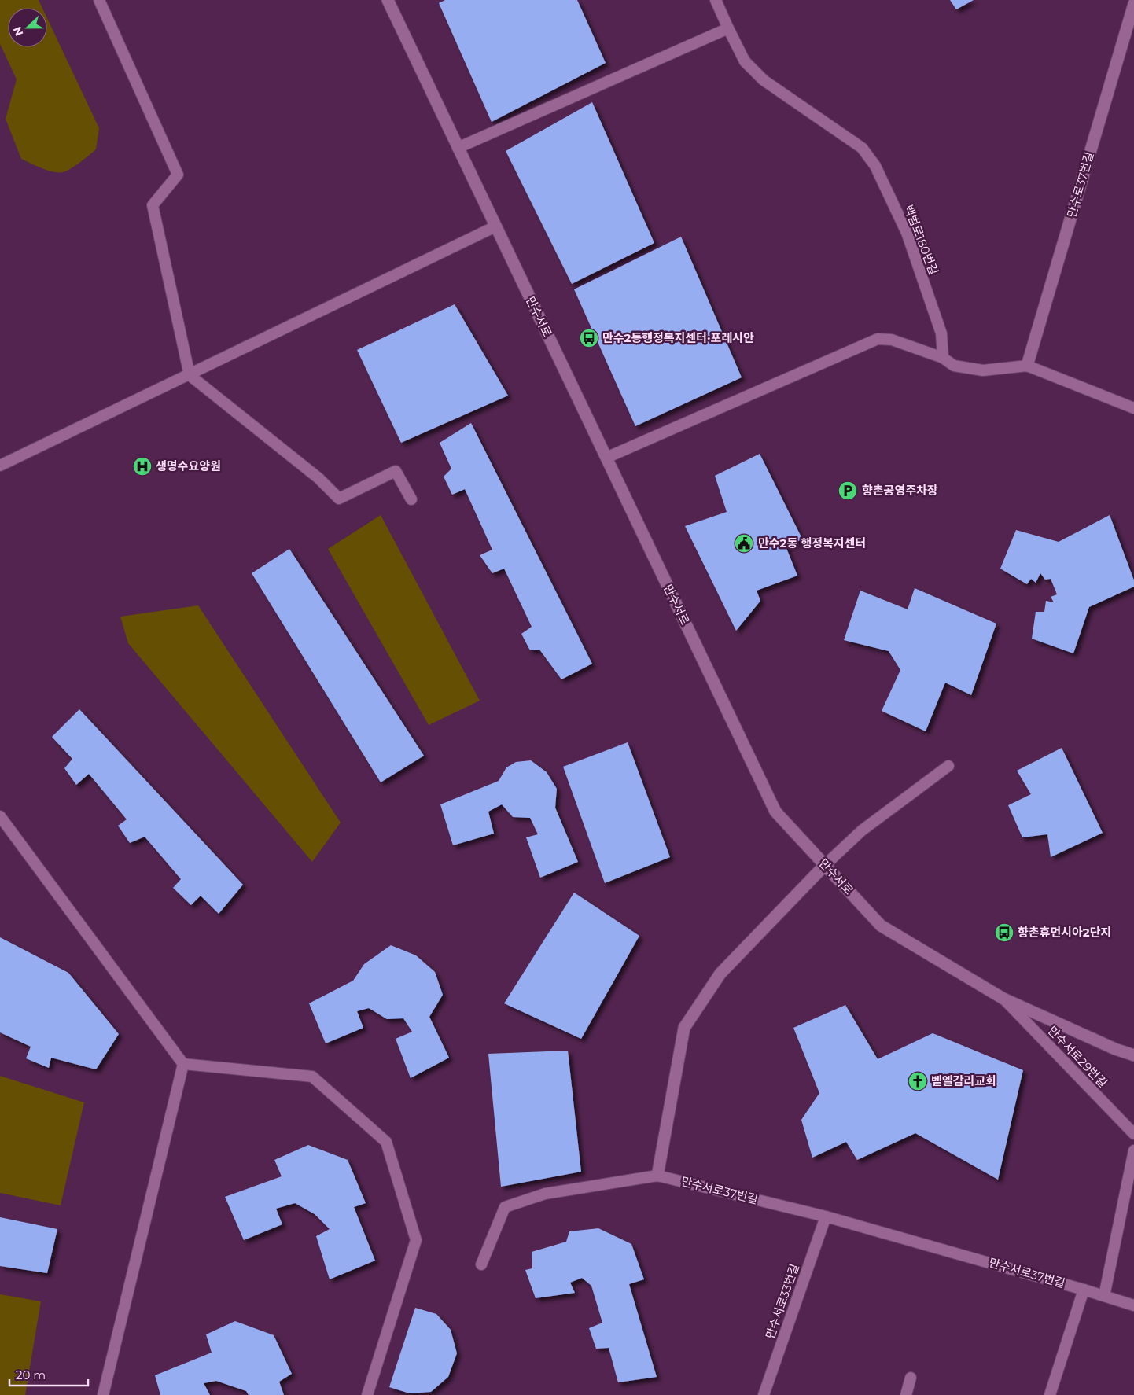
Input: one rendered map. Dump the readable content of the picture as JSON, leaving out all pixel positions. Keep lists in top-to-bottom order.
{
  "streets": {
    "street": ["만수로37번길", "만수서로"],
    "lane": [
      "백범로180번길",
      "만수서로29번길",
      "만수서로37번길",
      "만수서로33번길"
    ]
  },
  "crossings": [
    ["만수서로", "만수서로29번길"],
    ["만수서로37번길", "만수서로33번길"]
  ],
  "places": {
    "bus stop": ["만수2동행정복지센터·포레시안", "향촌휴먼시아2단지"],
    "hospital": ["생명수요양원"],
    "parking": ["향촌공영주차장"],
    "public building": ["만수2동 행정복지센터"],
    "church": ["벧엘감리교회"]
  },
  "scale_bar": "20 m",
  "north": "left"
}
